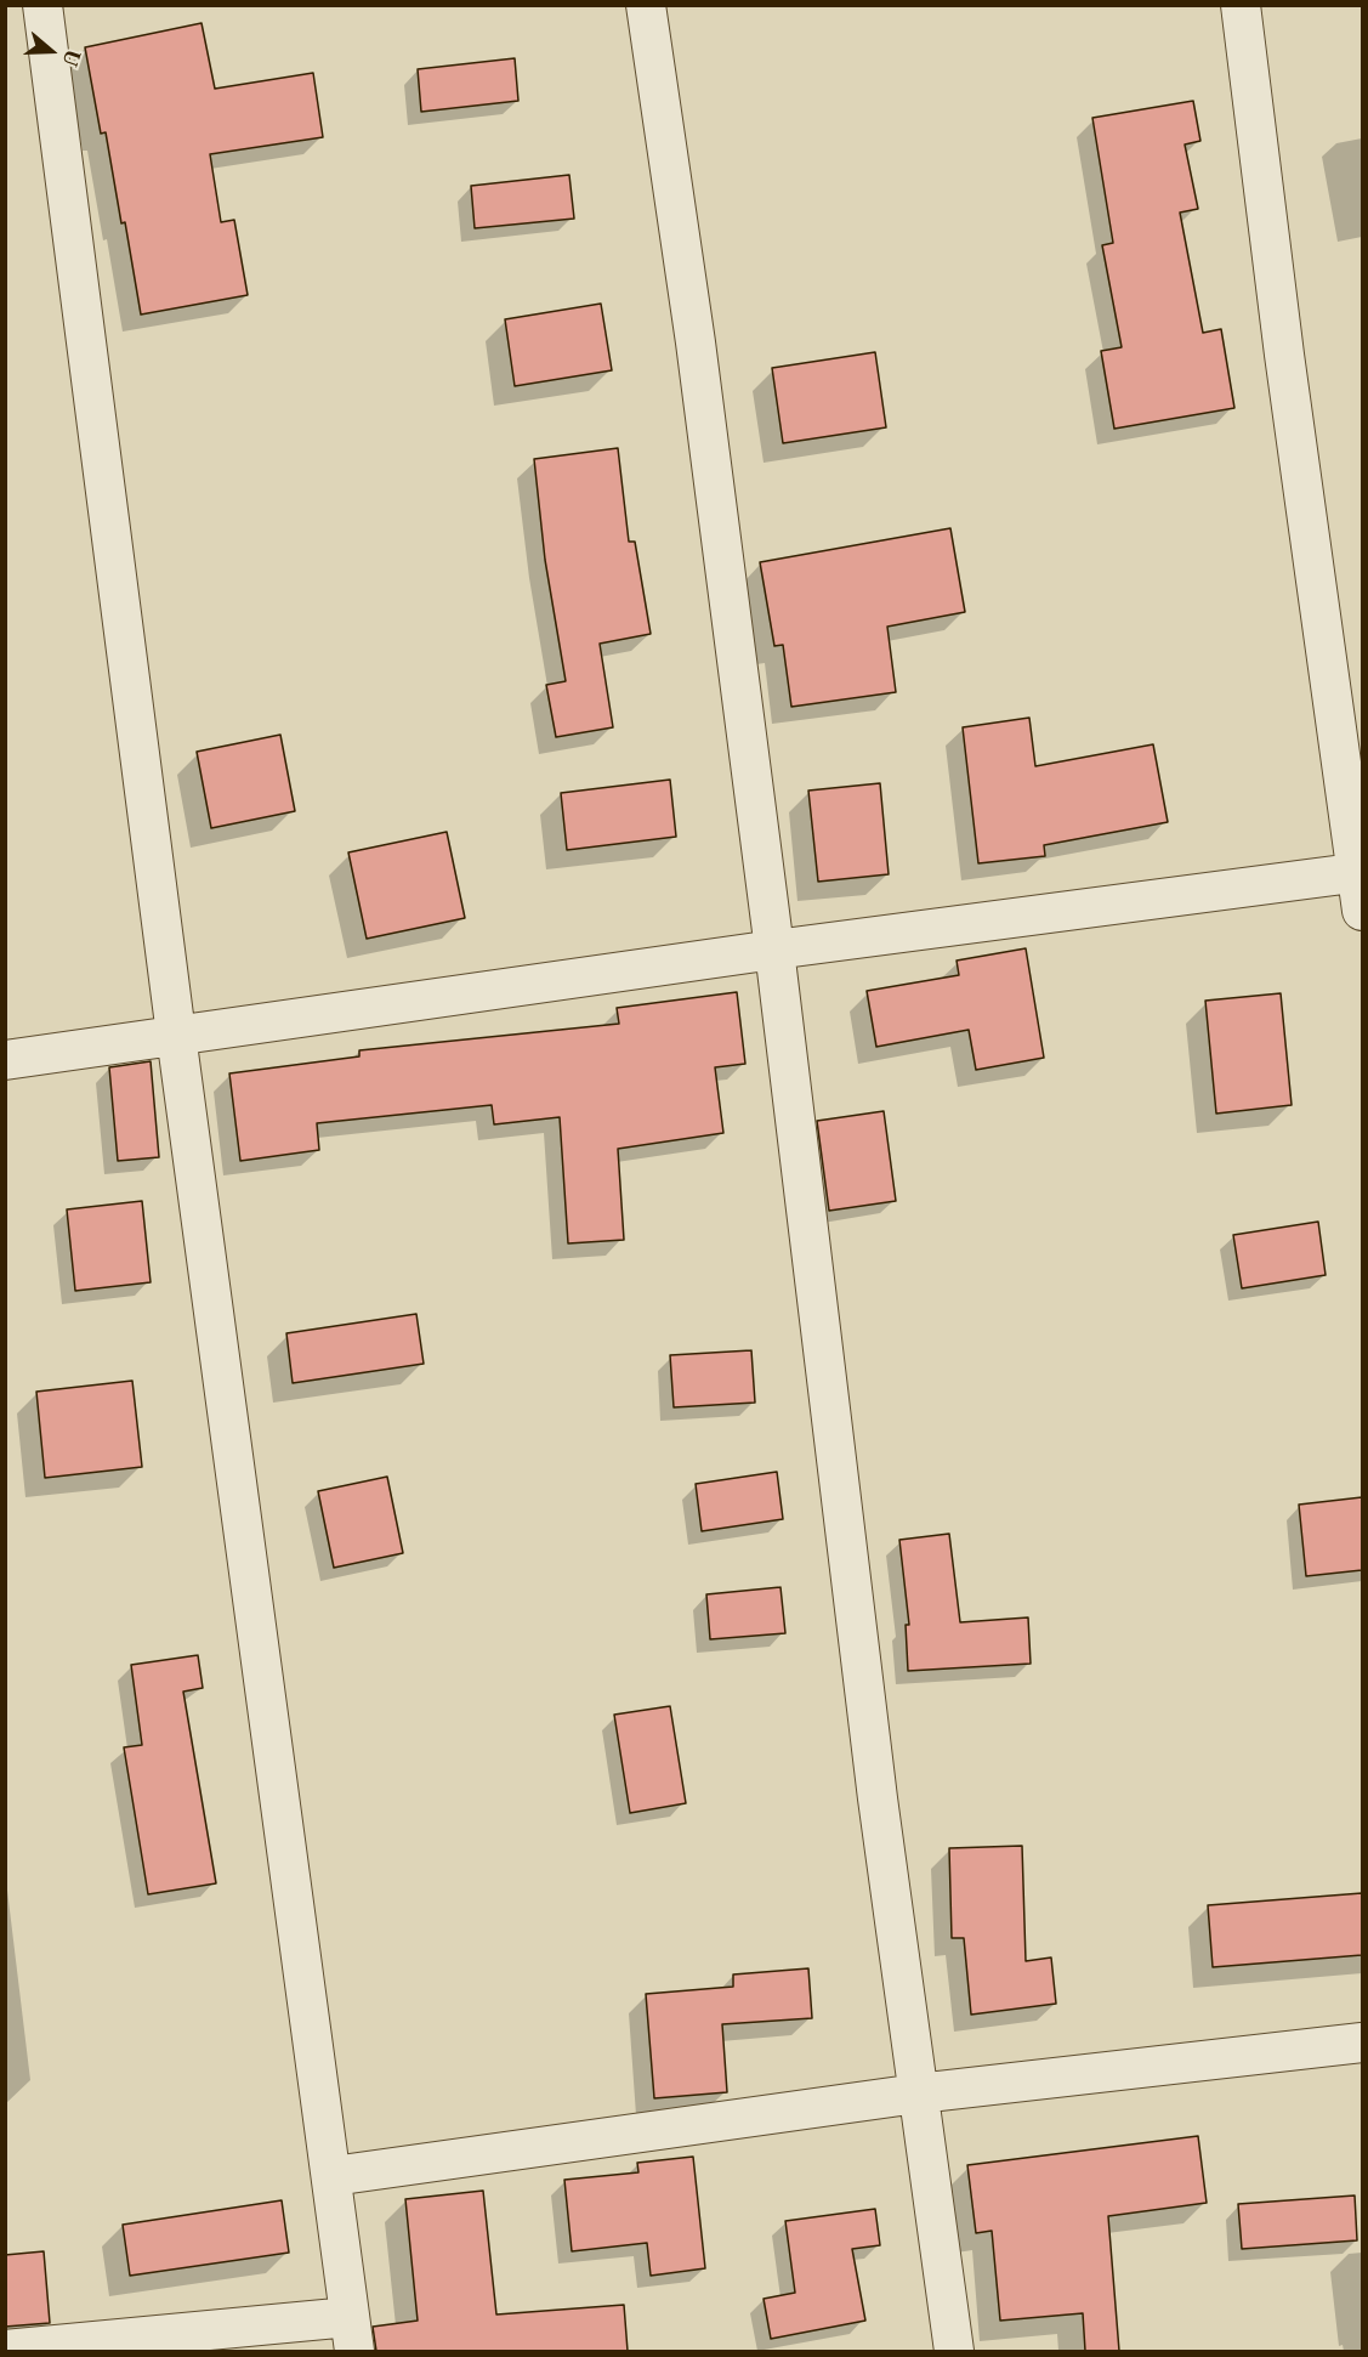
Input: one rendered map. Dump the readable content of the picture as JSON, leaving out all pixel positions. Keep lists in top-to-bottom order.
{
  "north": "right"
}
